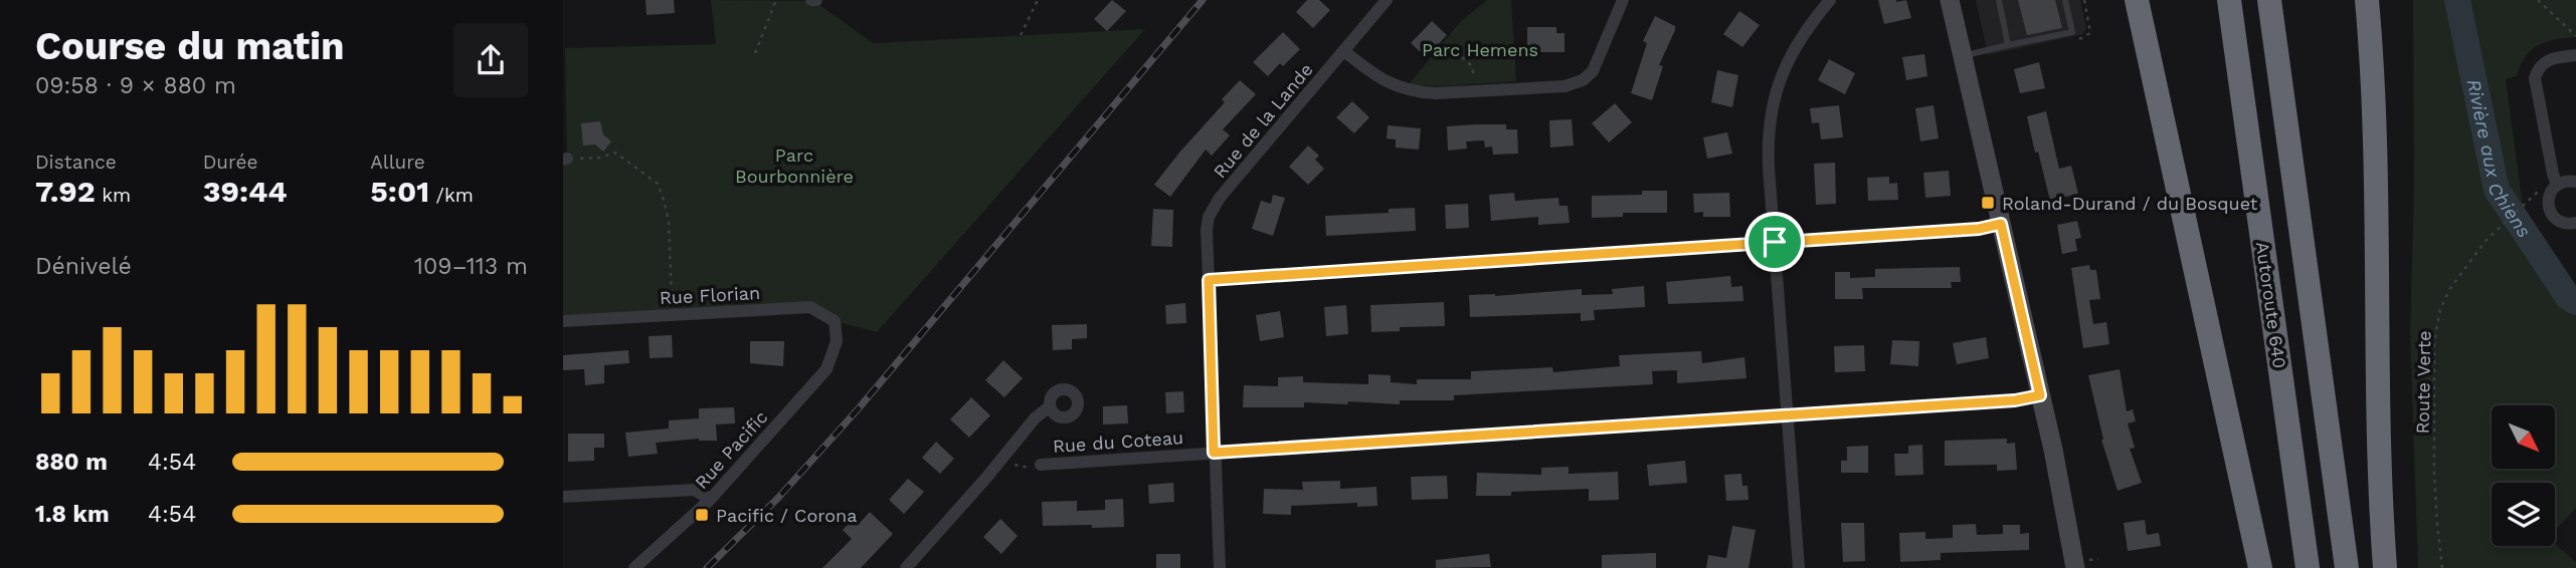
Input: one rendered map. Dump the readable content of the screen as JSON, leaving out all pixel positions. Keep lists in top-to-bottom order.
{
  "streets": {
    "highway": ["Autoroute 640"],
    "street": [
      "Rue de la Lande",
      "Rue Florian",
      "Rue du Coteau",
      "Rue Pacific"
    ],
    "path": ["Route Verte"]
  },
  "crossings": [
    ["Rue de la Lande", "Rue du Coteau"],
    ["Rue Florian", "Rue Pacific"]
  ],
  "water": ["Rivière aux Chiens"],
  "parks": ["Parc Hemens", "Parc Bourbonnière"],
  "places": {
    "transit": ["Roland-Durand / du Bosquet", "Pacific / Corona"]
  },
  "north": "bottom right",
  "page": {
    "heading": ["Course du matin", "09:58 · 9 × 880 m"],
    "stats": [
      ["Distance", "7.92 km"],
      ["Durée", "39:44"],
      ["Allure", "5:01 /km"]
    ],
    "chart": ["Dénivelé", "109–113 m"],
    "list": [
      {
        "name": "880 m",
        "note": "4:54"
      },
      {
        "name": "1.8 km",
        "note": "4:54"
      }
    ]
  }
}
